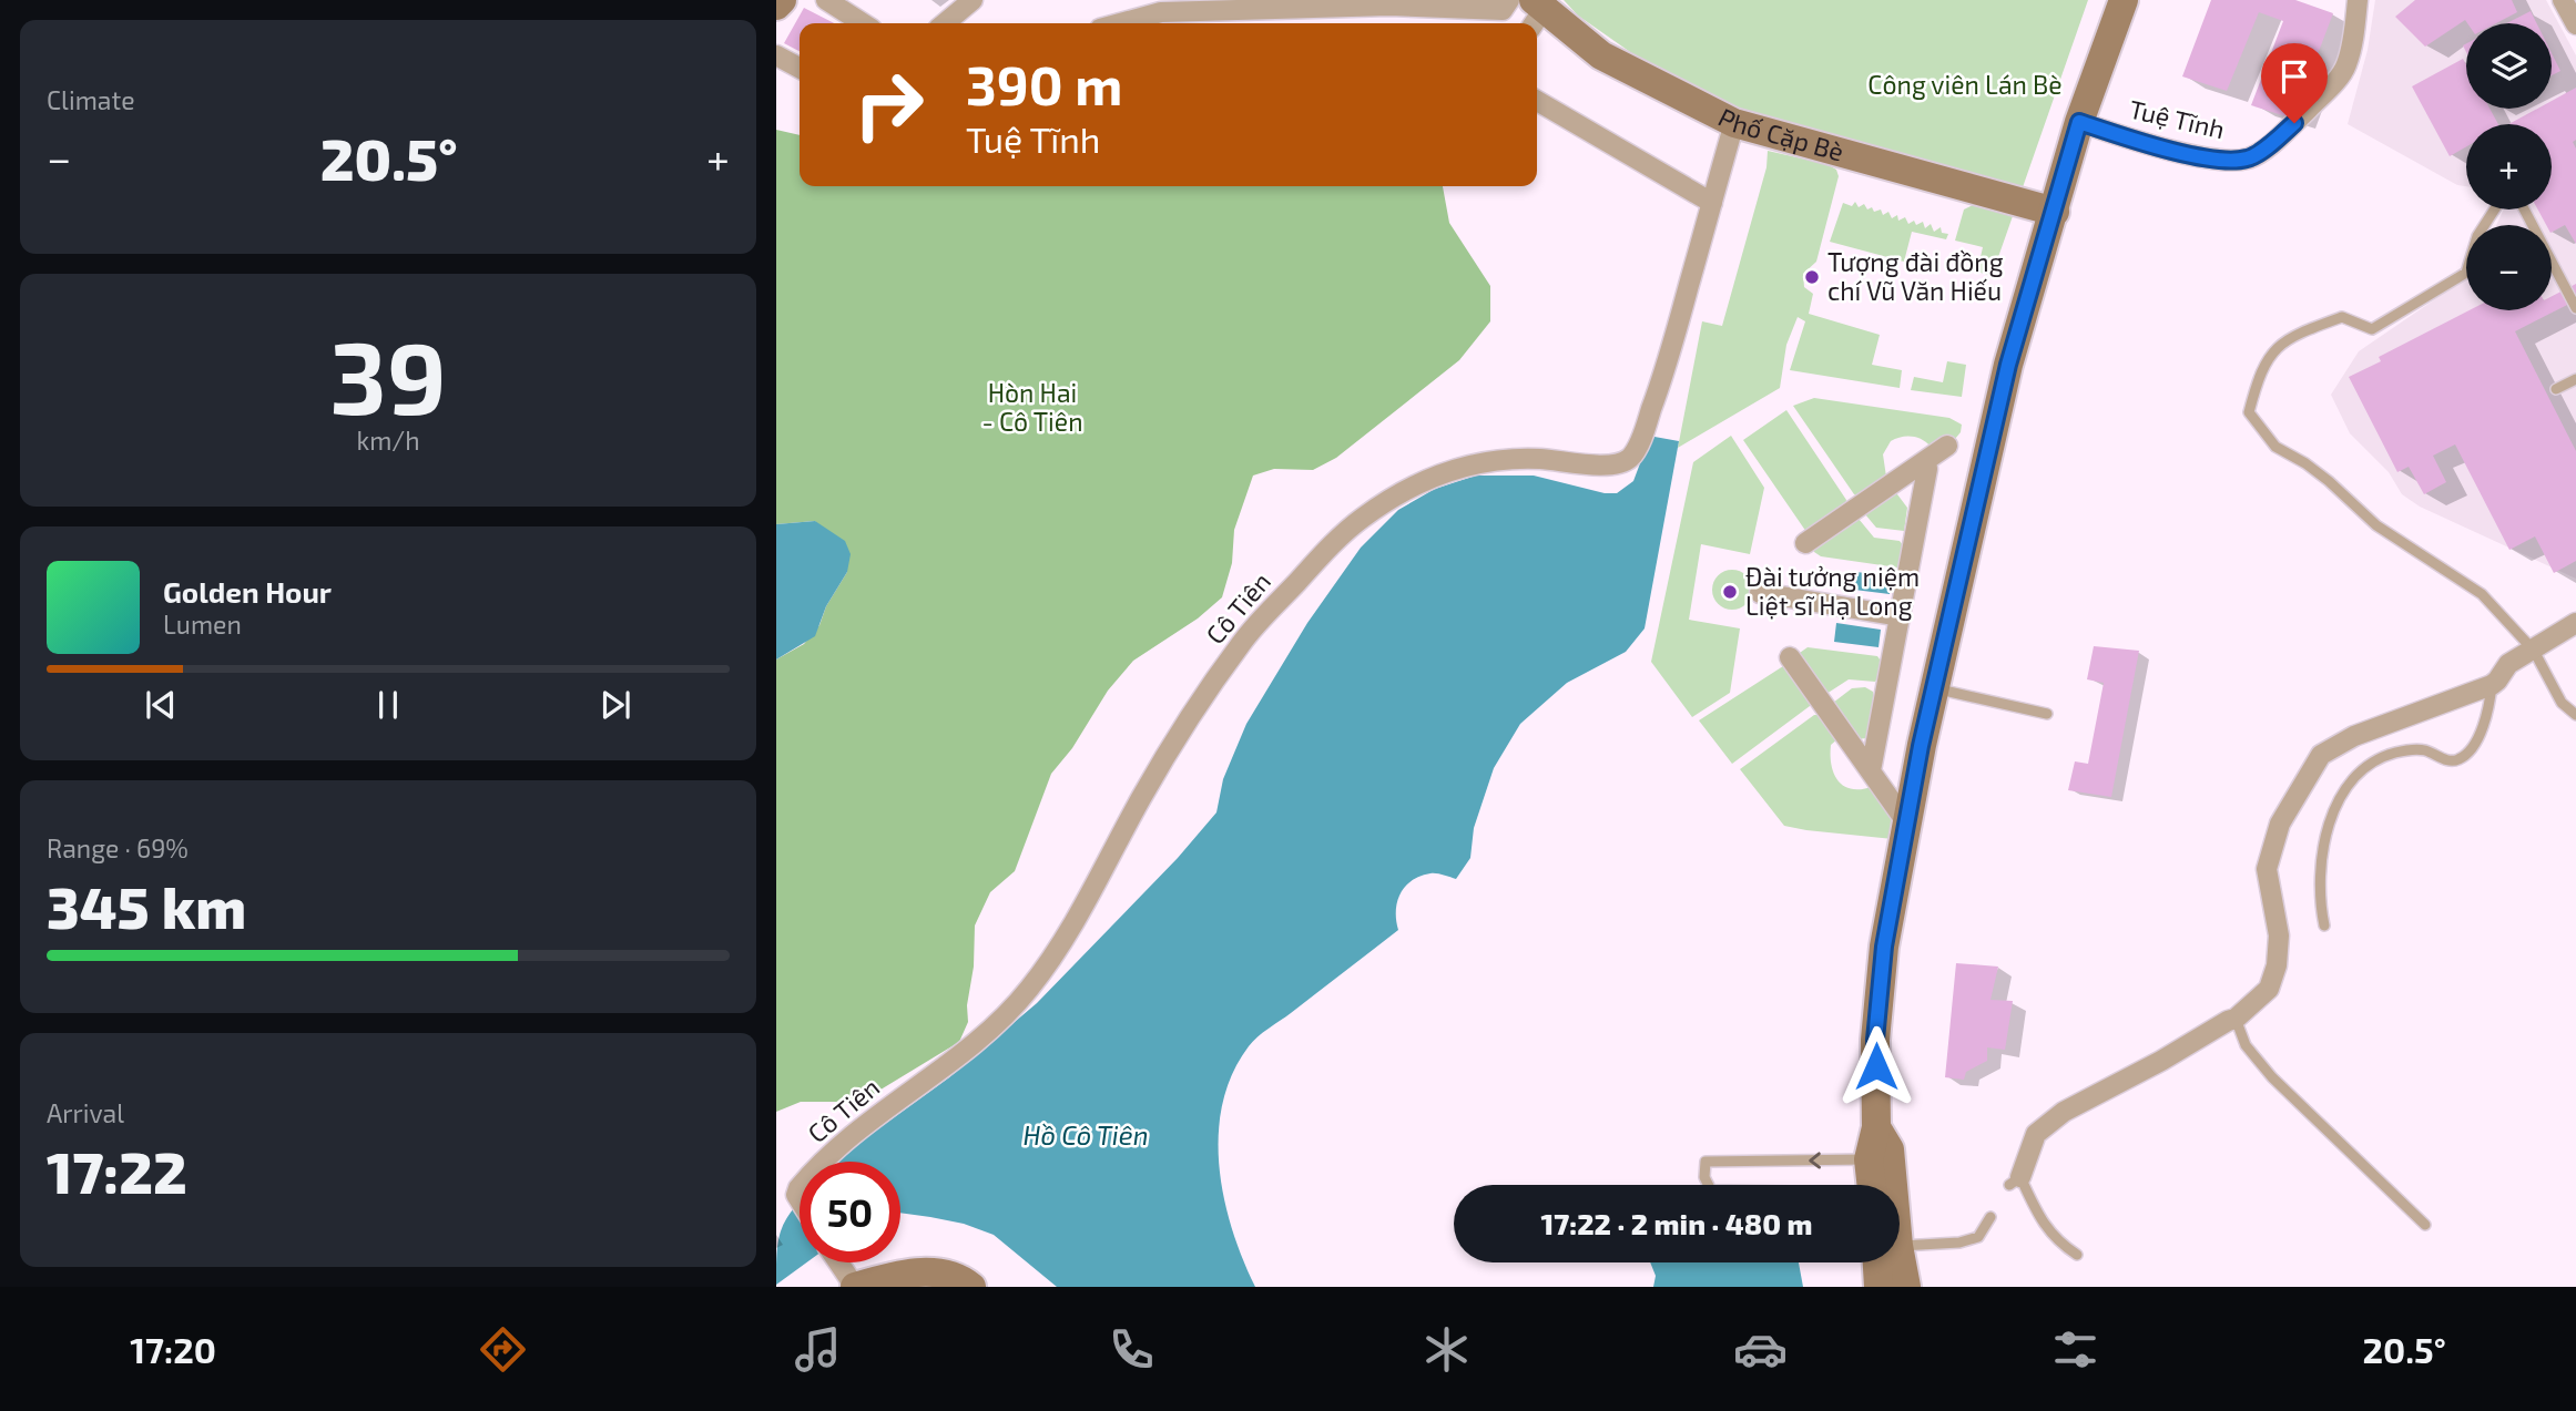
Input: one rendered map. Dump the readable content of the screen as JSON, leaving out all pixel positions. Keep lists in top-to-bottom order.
{
  "streets": {
    "main road": ["Phố Cặp Bè"],
    "street": ["Tuệ Tĩnh", "Cô Tiên"]
  },
  "crossings": [
    ["Phố Cặp Bè", "Cô Tiên"]
  ],
  "water": ["Hồ Cô Tiên"],
  "parks": ["Công viên Lán Bè", "Hòn Hai - Cô Tiên"],
  "places": ["Tượng đài đồng chí Vũ Văn Hiếu", "Đài tưởng niệm Liệt sĩ Hạ Long"],
  "page": {
    "tile": [
      "Climate",
      ["39", "km/h"],
      ["Range · 69%", "345 km"],
      ["Arrival", "17:22"]
    ],
    "map_buttons": ["+", "−"],
    "turn": ["390 m", "Tuệ Tĩnh"],
    "heat": ["−", "20.5°", "+"],
    "song": ["Golden Hour", "Lumen"],
    "limit": "50",
    "trip": "17:22 · 2 min · 480 m",
    "tabs": ["17:20", "20.5°"]
  }
}
